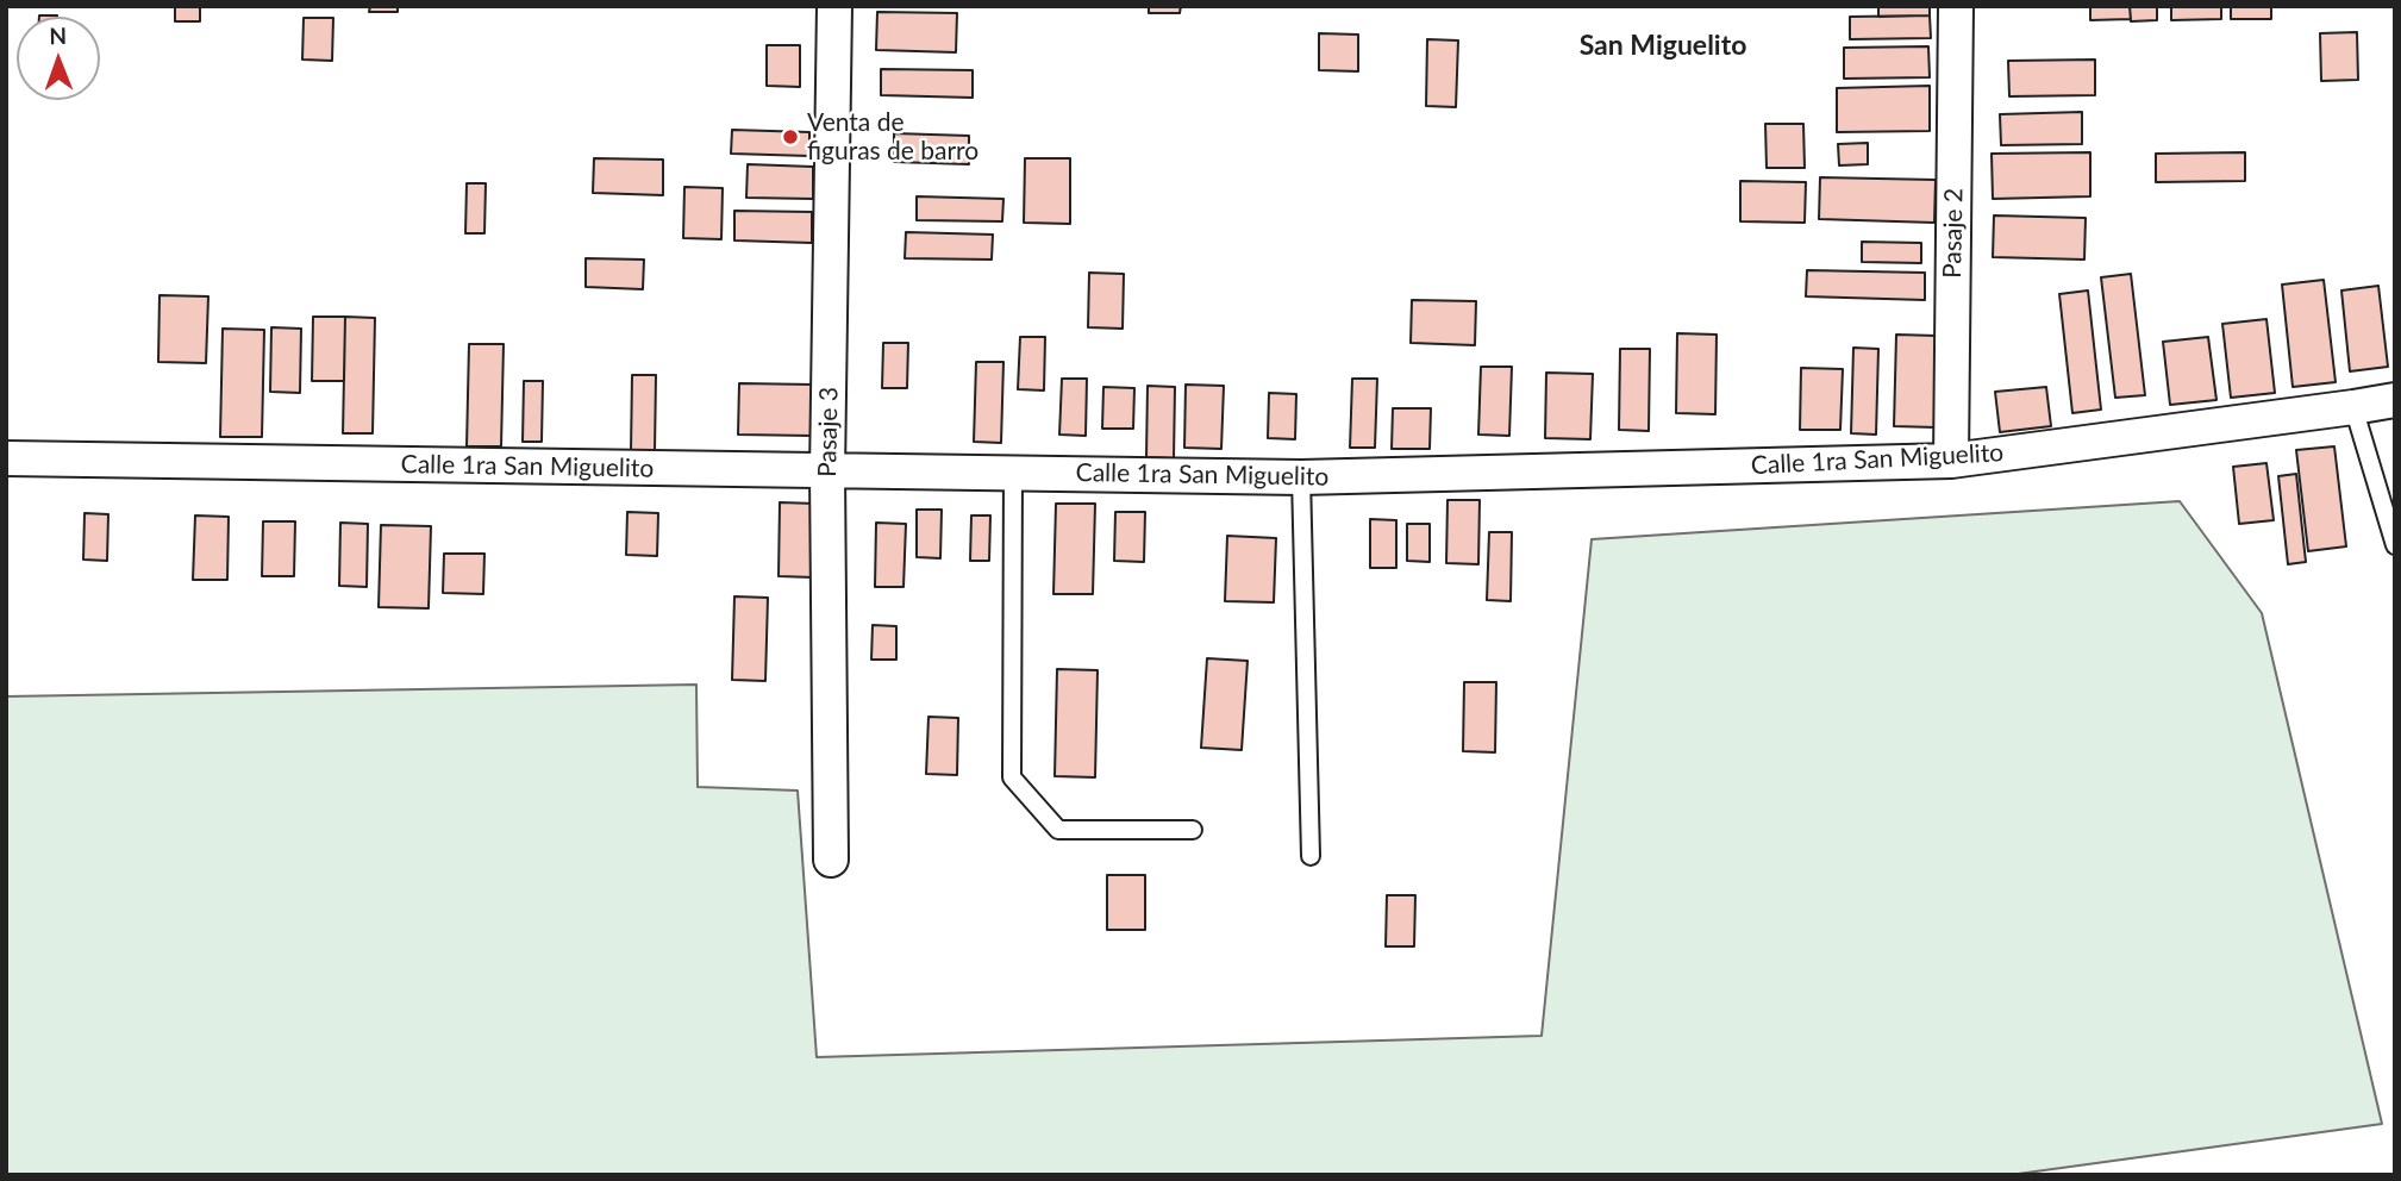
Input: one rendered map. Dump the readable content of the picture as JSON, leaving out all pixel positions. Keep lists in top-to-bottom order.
{
  "streets": {
    "street": ["Pasaje 2", "Pasaje 3", "Calle 1ra San Miguelito"]
  },
  "crossings": [
    ["Pasaje 2", "Calle 1ra San Miguelito"],
    ["Pasaje 3", "Calle 1ra San Miguelito"]
  ],
  "districts": ["San Miguelito"],
  "places": ["Venta de figuras de barro"],
  "north": "top"
}
